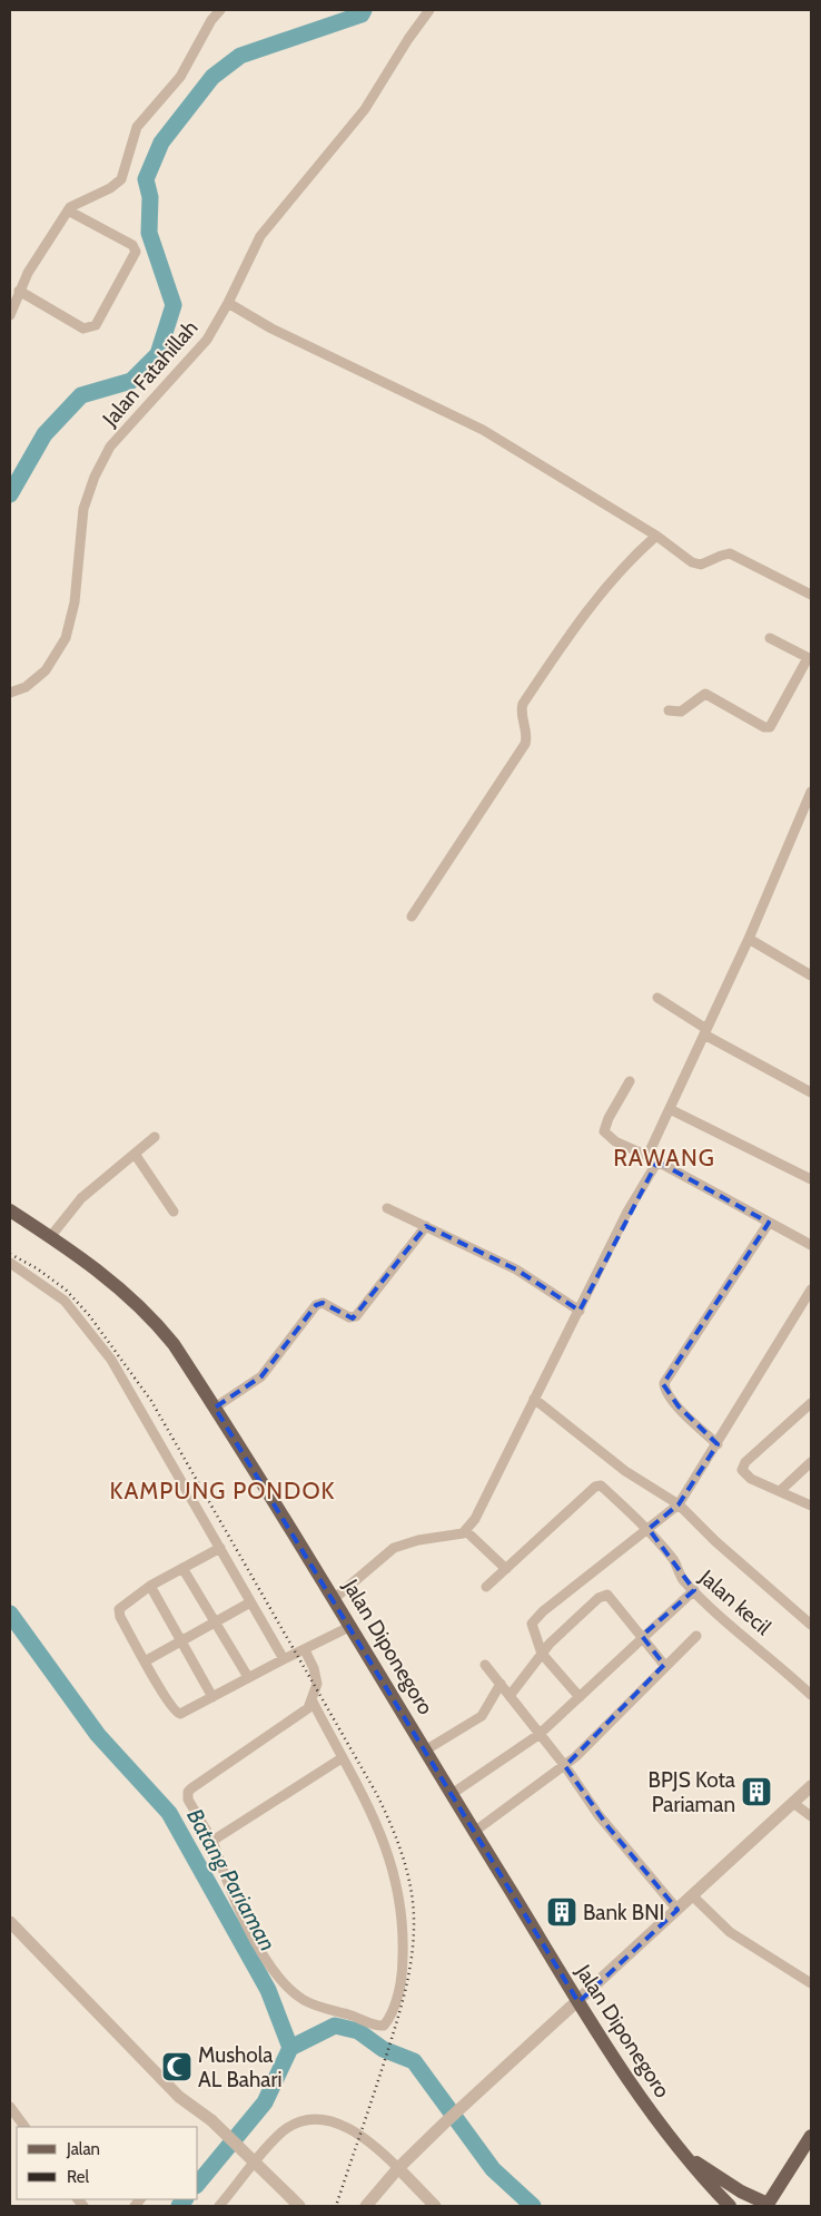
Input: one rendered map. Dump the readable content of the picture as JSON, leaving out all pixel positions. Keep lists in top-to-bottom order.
{
  "streets": {
    "main road": ["Jalan Diponegoro"],
    "street": ["Jalan Fatahillah", "Jalan kecil"]
  },
  "districts": ["RAWANG", "KAMPUNG PONDOK"],
  "water": ["Batang Pariaman"],
  "places": {
    "building": ["BPJS Kota Pariaman", "Bank BNI"],
    "mosque": ["Mushola AL Bahari"]
  },
  "legend": ["Jalan", "Rel"]
}
